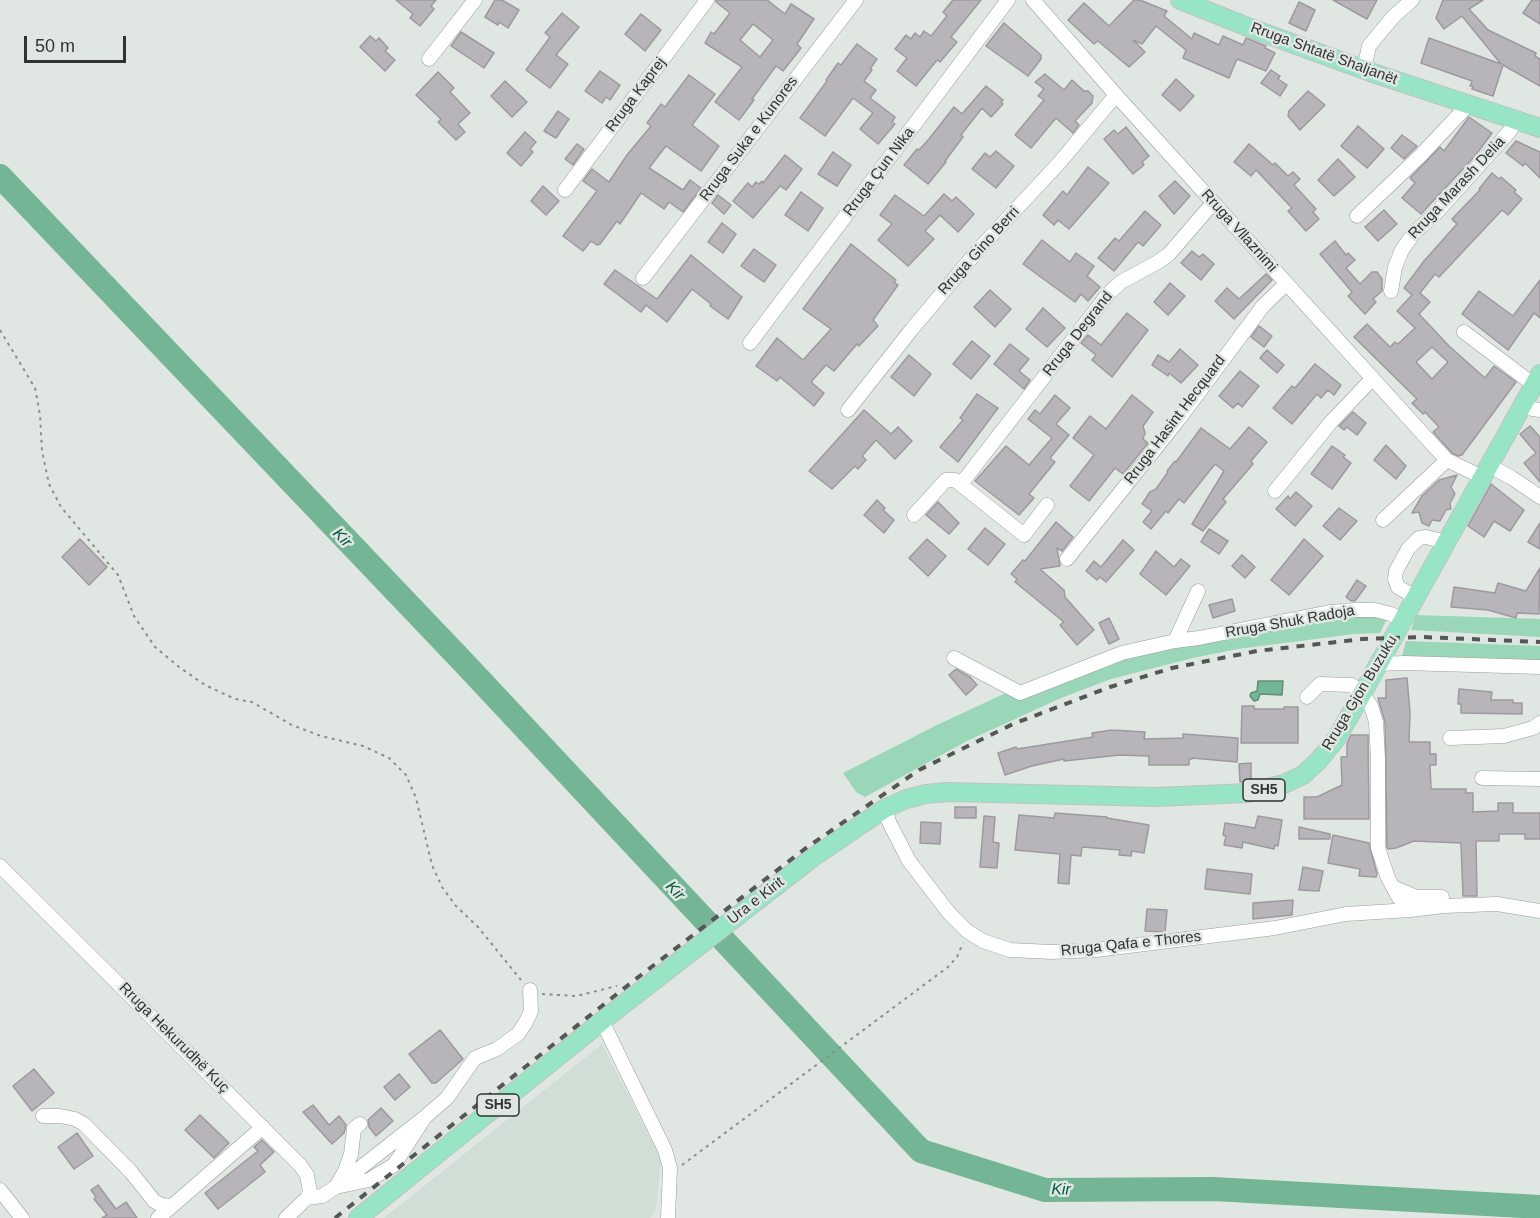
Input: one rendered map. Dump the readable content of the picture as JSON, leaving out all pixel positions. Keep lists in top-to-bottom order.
{
  "streets": {
    "main road": [
      "Rruga Shtatë Shaljanët",
      "Rruga Gjon Buzuku",
      "SH5",
      "Ura e Kirit"
    ],
    "street": [
      "Rruga Kaprej",
      "Rruga Suka e Kunores",
      "Rruga Çun Nika",
      "Rruga Marash Delia",
      "Rruga Vllaznimi",
      "Rruga Gino Berri",
      "Rruga Degrand",
      "Rruga Hasint Hecquard",
      "Rruga Shuk Radoja",
      "Rruga Qafa e Thores",
      "Rruga Hekurudhë Kuç"
    ]
  },
  "crossings": [
    ["Rruga Shtatë Shaljanët", "Rruga Marash Delia"],
    ["Rruga Vllaznimi", "Rruga Gino Berri"],
    ["Rruga Vllaznimi", "Rruga Degrand"],
    ["Rruga Vllaznimi", "Rruga Hasint Hecquard"],
    ["Rruga Vllaznimi", "Rruga Gjon Buzuku"],
    ["Rruga Shuk Radoja", "Rruga Gjon Buzuku"],
    ["Rruga Gjon Buzuku", "Ura e Kirit"],
    ["Rruga Gjon Buzuku", "Rruga Qafa e Thores"],
    ["SH5", "Ura e Kirit"],
    ["Ura e Kirit", "Rruga Qafa e Thores"]
  ],
  "water": ["Kir"],
  "scale_bar": "50 m"
}
